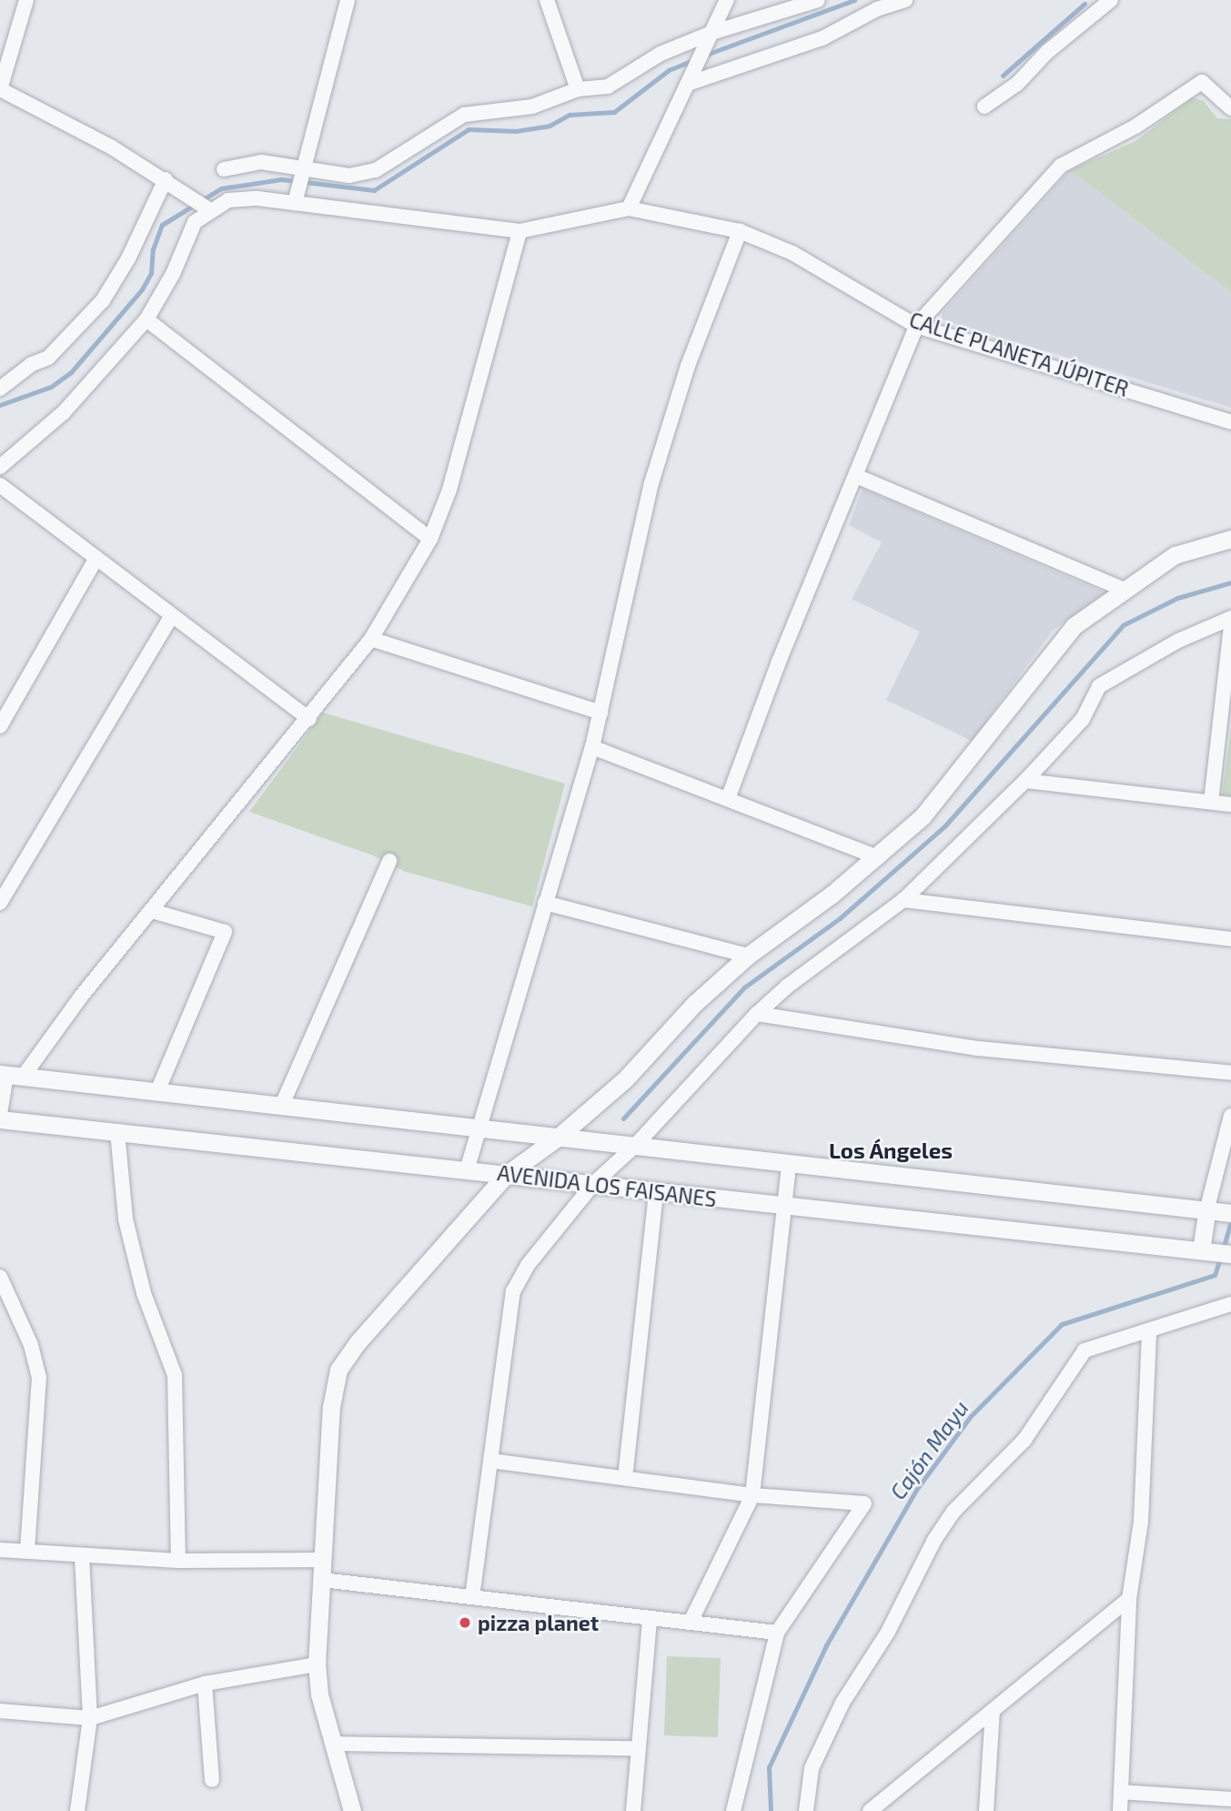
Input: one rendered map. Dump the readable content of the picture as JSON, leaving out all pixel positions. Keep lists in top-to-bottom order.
{
  "streets": {
    "street": ["CALLE PLANETA JÚPITER", "AVENIDA LOS FAISANES"]
  },
  "districts": ["Los Ángeles"],
  "water": ["Cajón Mayu"],
  "places": ["pizza planet"]
}
